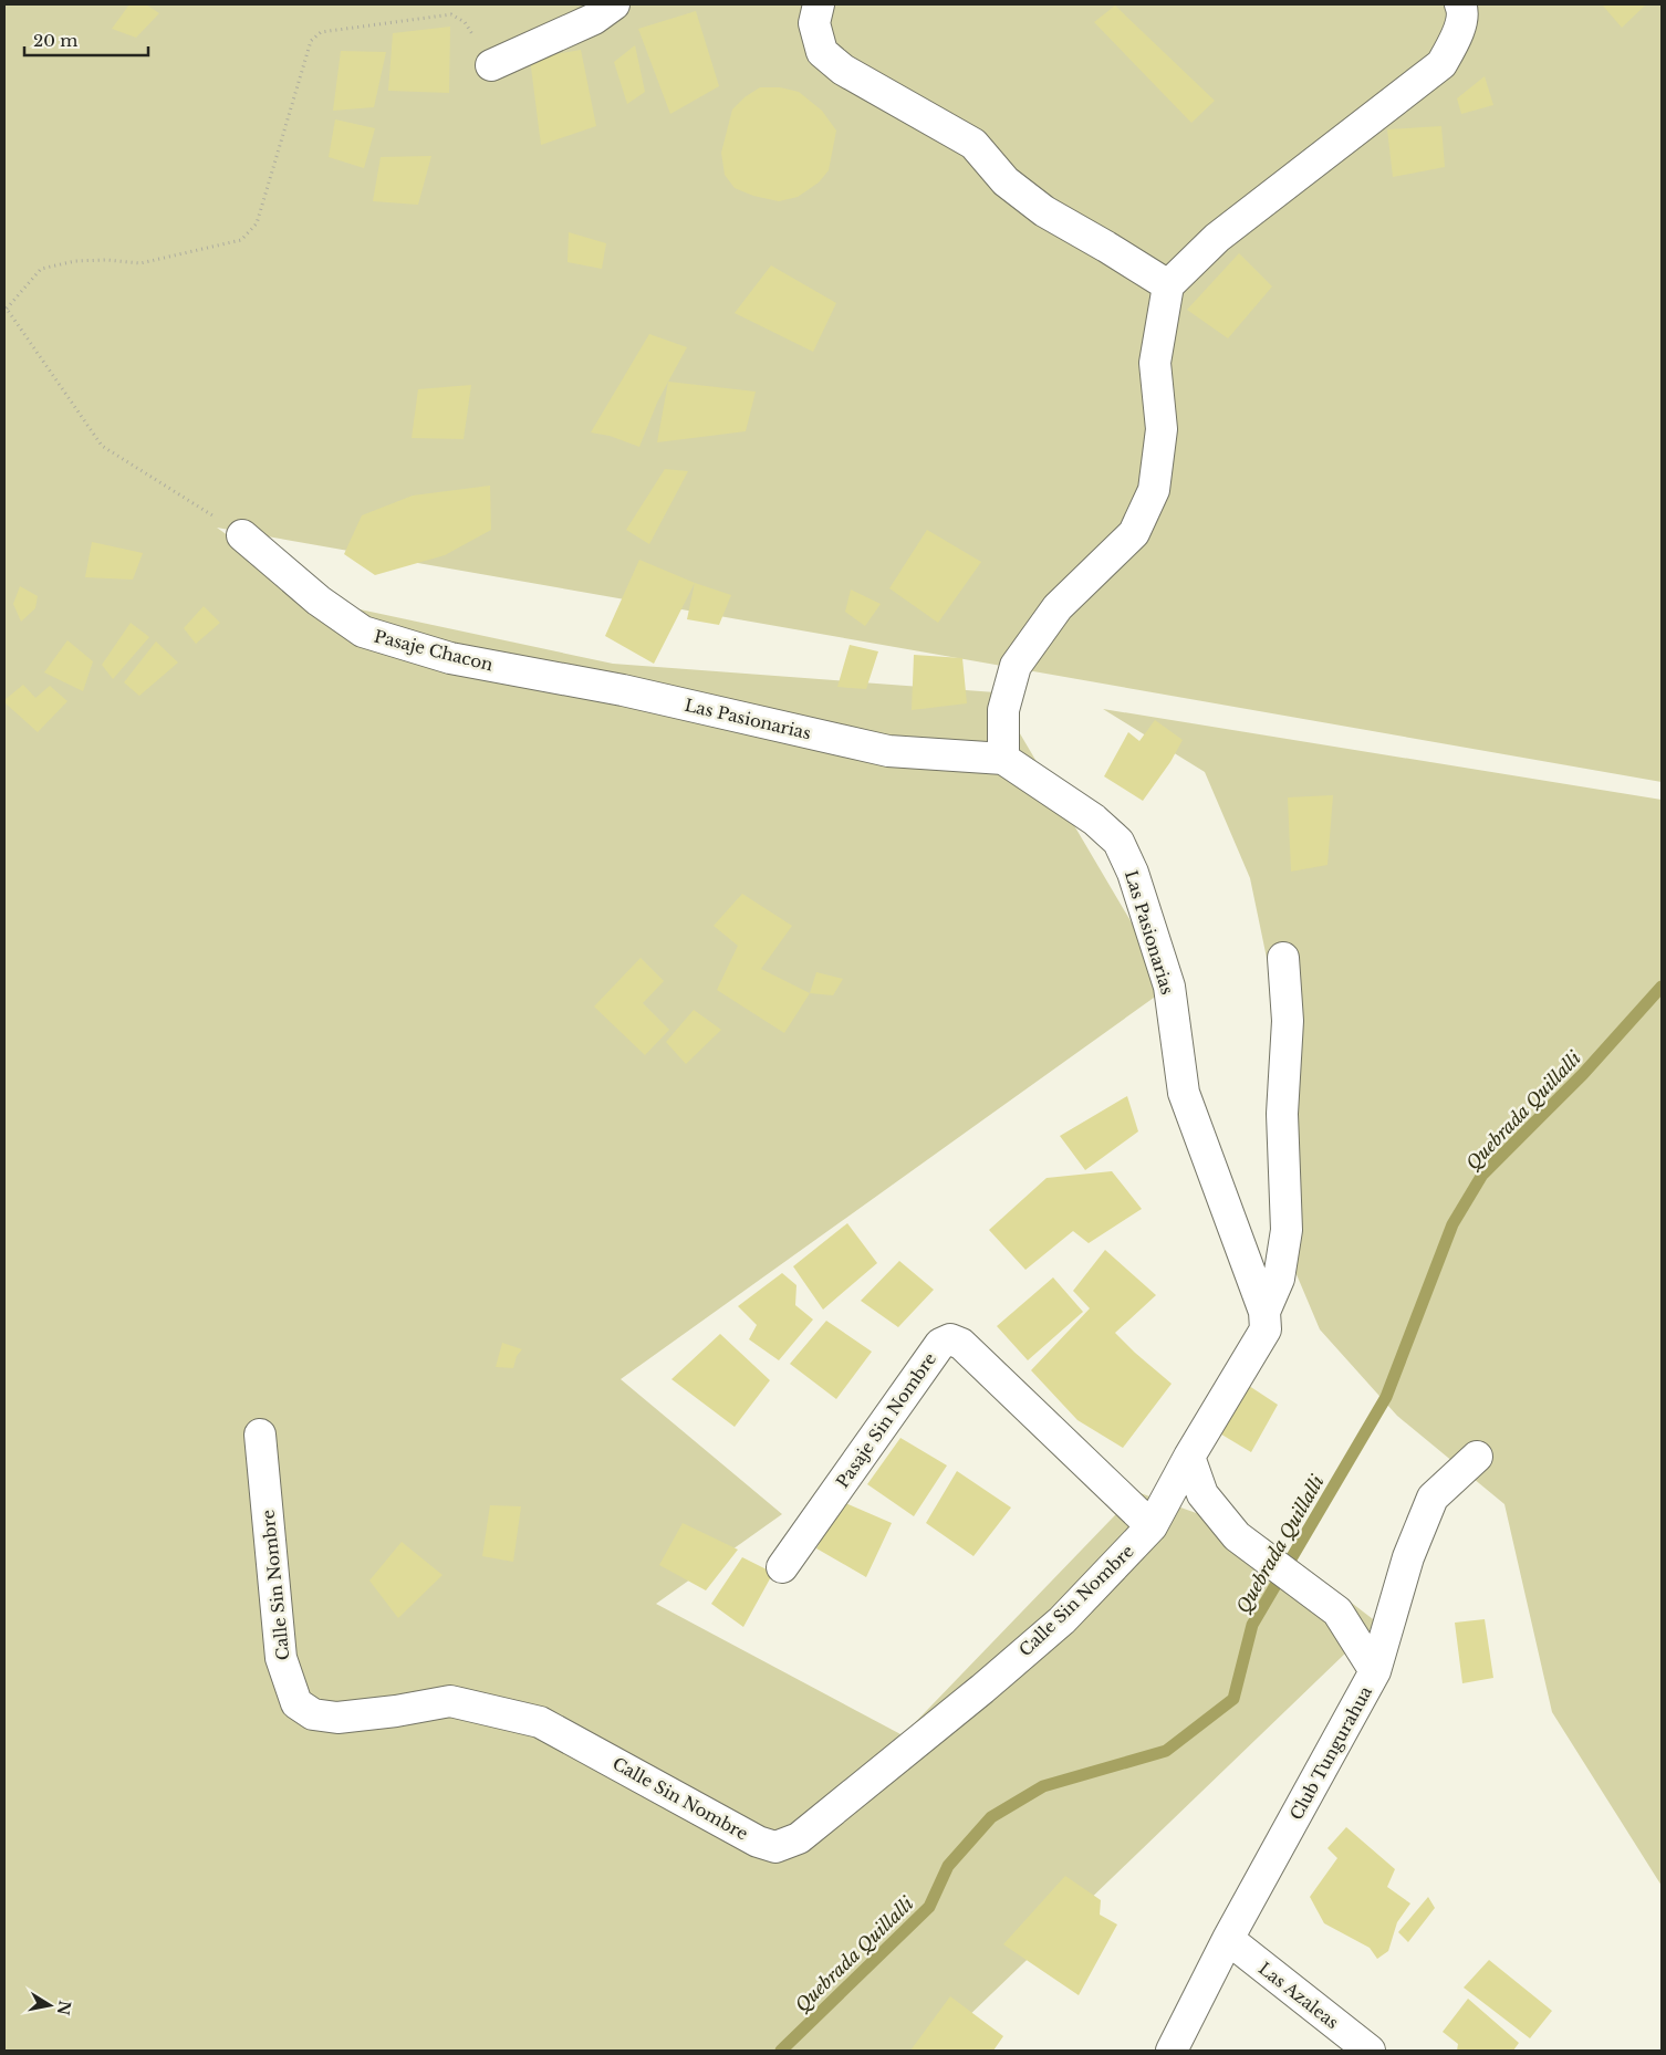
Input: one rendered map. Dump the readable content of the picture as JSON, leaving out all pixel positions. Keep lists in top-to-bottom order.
{
  "streets": {
    "street": [
      "Pasaje Chacon",
      "Las Pasionarias",
      "Pasaje Sin Nombre",
      "Calle Sin Nombre",
      "Club Tungurahua",
      "Las Azaleas"
    ]
  },
  "crossings": [
    ["Pasaje Chacon", "Las Pasionarias"],
    ["Pasaje Sin Nombre", "Calle Sin Nombre"],
    ["Club Tungurahua", "Las Azaleas"]
  ],
  "water": ["Quebrada Quillalli"],
  "scale_bar": "20 m",
  "north": "right"
}
